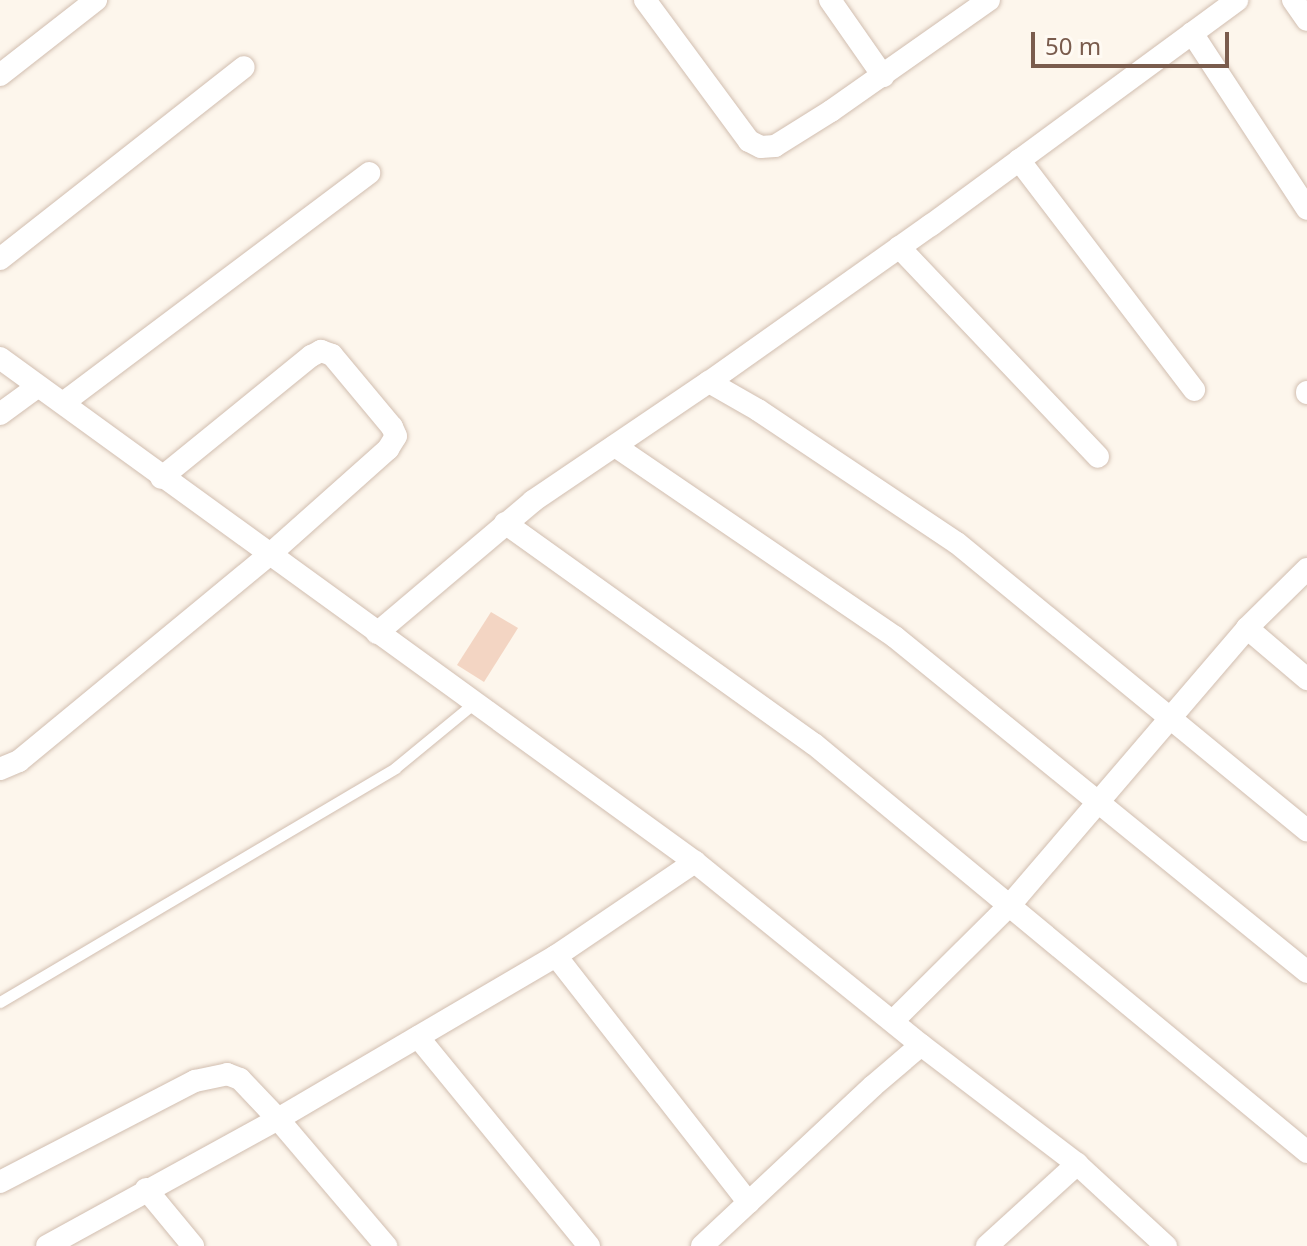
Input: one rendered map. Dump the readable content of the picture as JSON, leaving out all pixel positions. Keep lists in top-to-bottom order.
{
  "scale_bar": "50 m"
}
